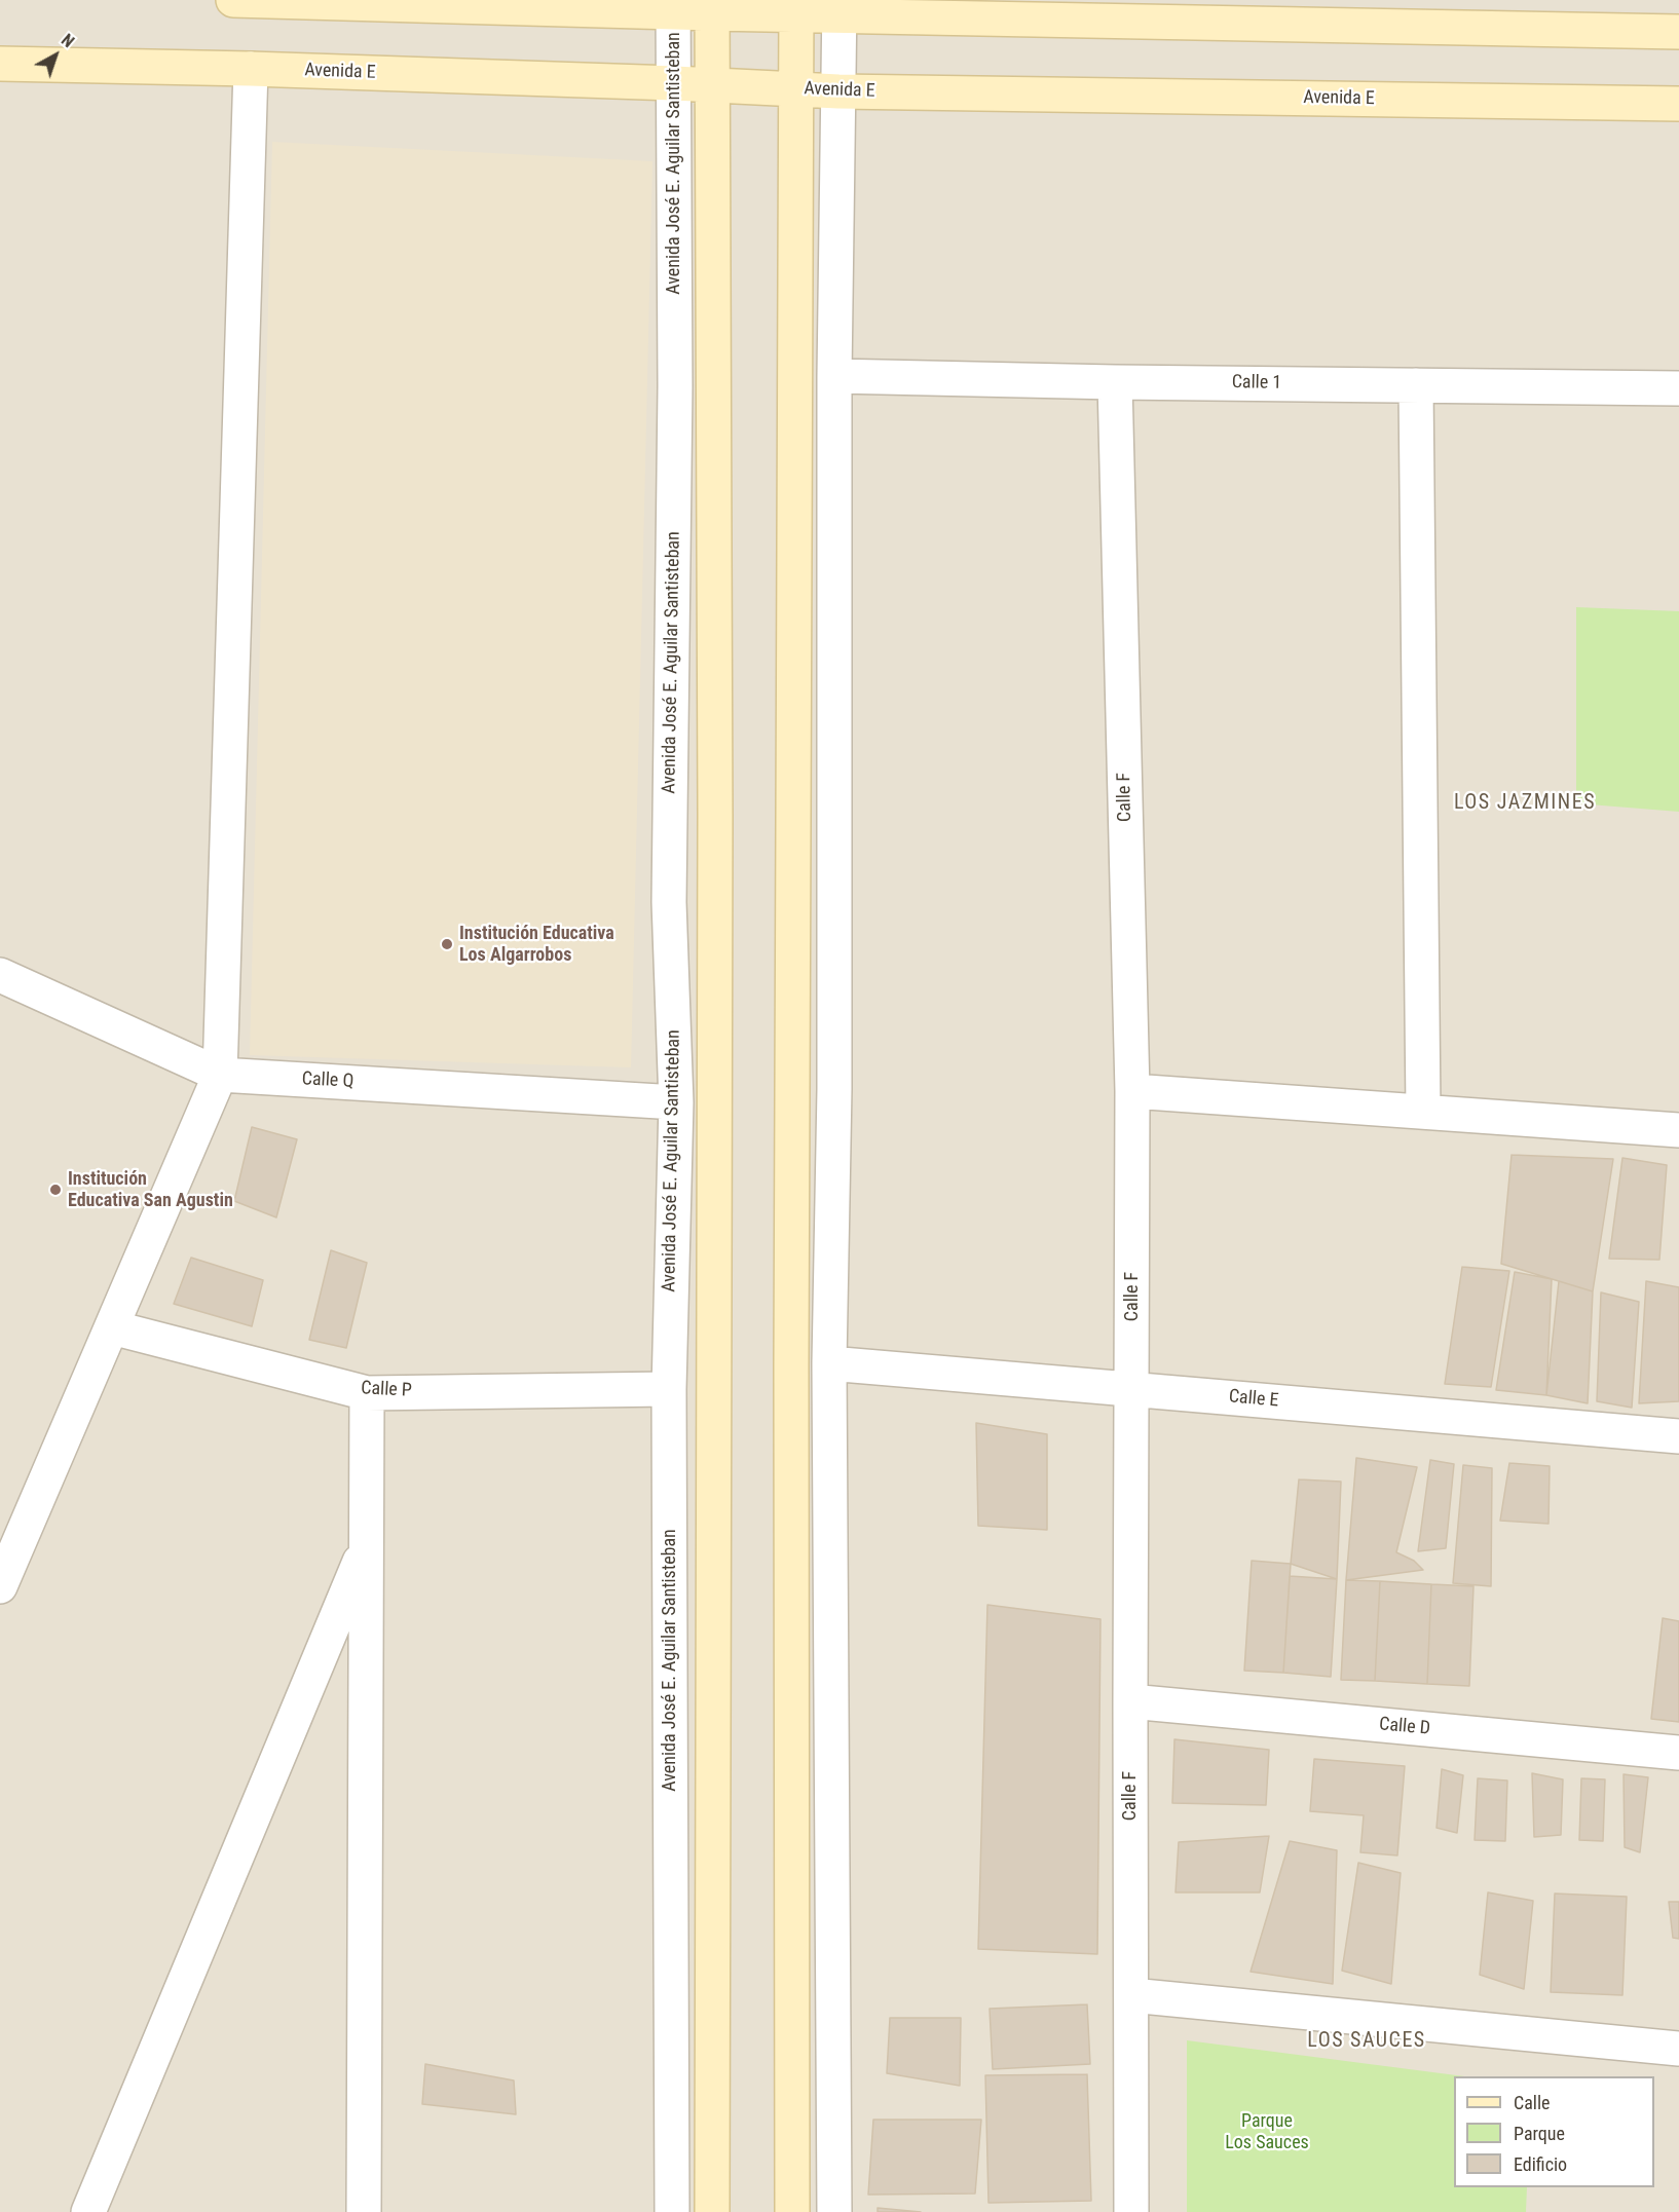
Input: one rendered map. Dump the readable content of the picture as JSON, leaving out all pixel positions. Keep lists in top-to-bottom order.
{
  "streets": {
    "main road": ["Avenida E", "Avenida José E. Aguilar Santisteban"],
    "street": [
      "Calle 1",
      "Calle F",
      "Calle Q",
      "Calle P",
      "Calle E",
      "Calle D"
    ]
  },
  "crossings": [
    ["Avenida E", "Avenida José E. Aguilar Santisteban"],
    ["Avenida José E. Aguilar Santisteban", "Calle Q"],
    ["Avenida José E. Aguilar Santisteban", "Calle P"],
    ["Calle 1", "Calle F"],
    ["Calle F", "Calle E"],
    ["Calle F", "Calle D"]
  ],
  "districts": ["LOS JAZMINES", "LOS SAUCES"],
  "parks": ["Parque Los Sauces"],
  "places": ["Institución Educativa Los Algarrobos", "Institución Educativa San Agustin"],
  "legend": ["Calle", "Parque", "Edificio"],
  "north": "top right"
}
